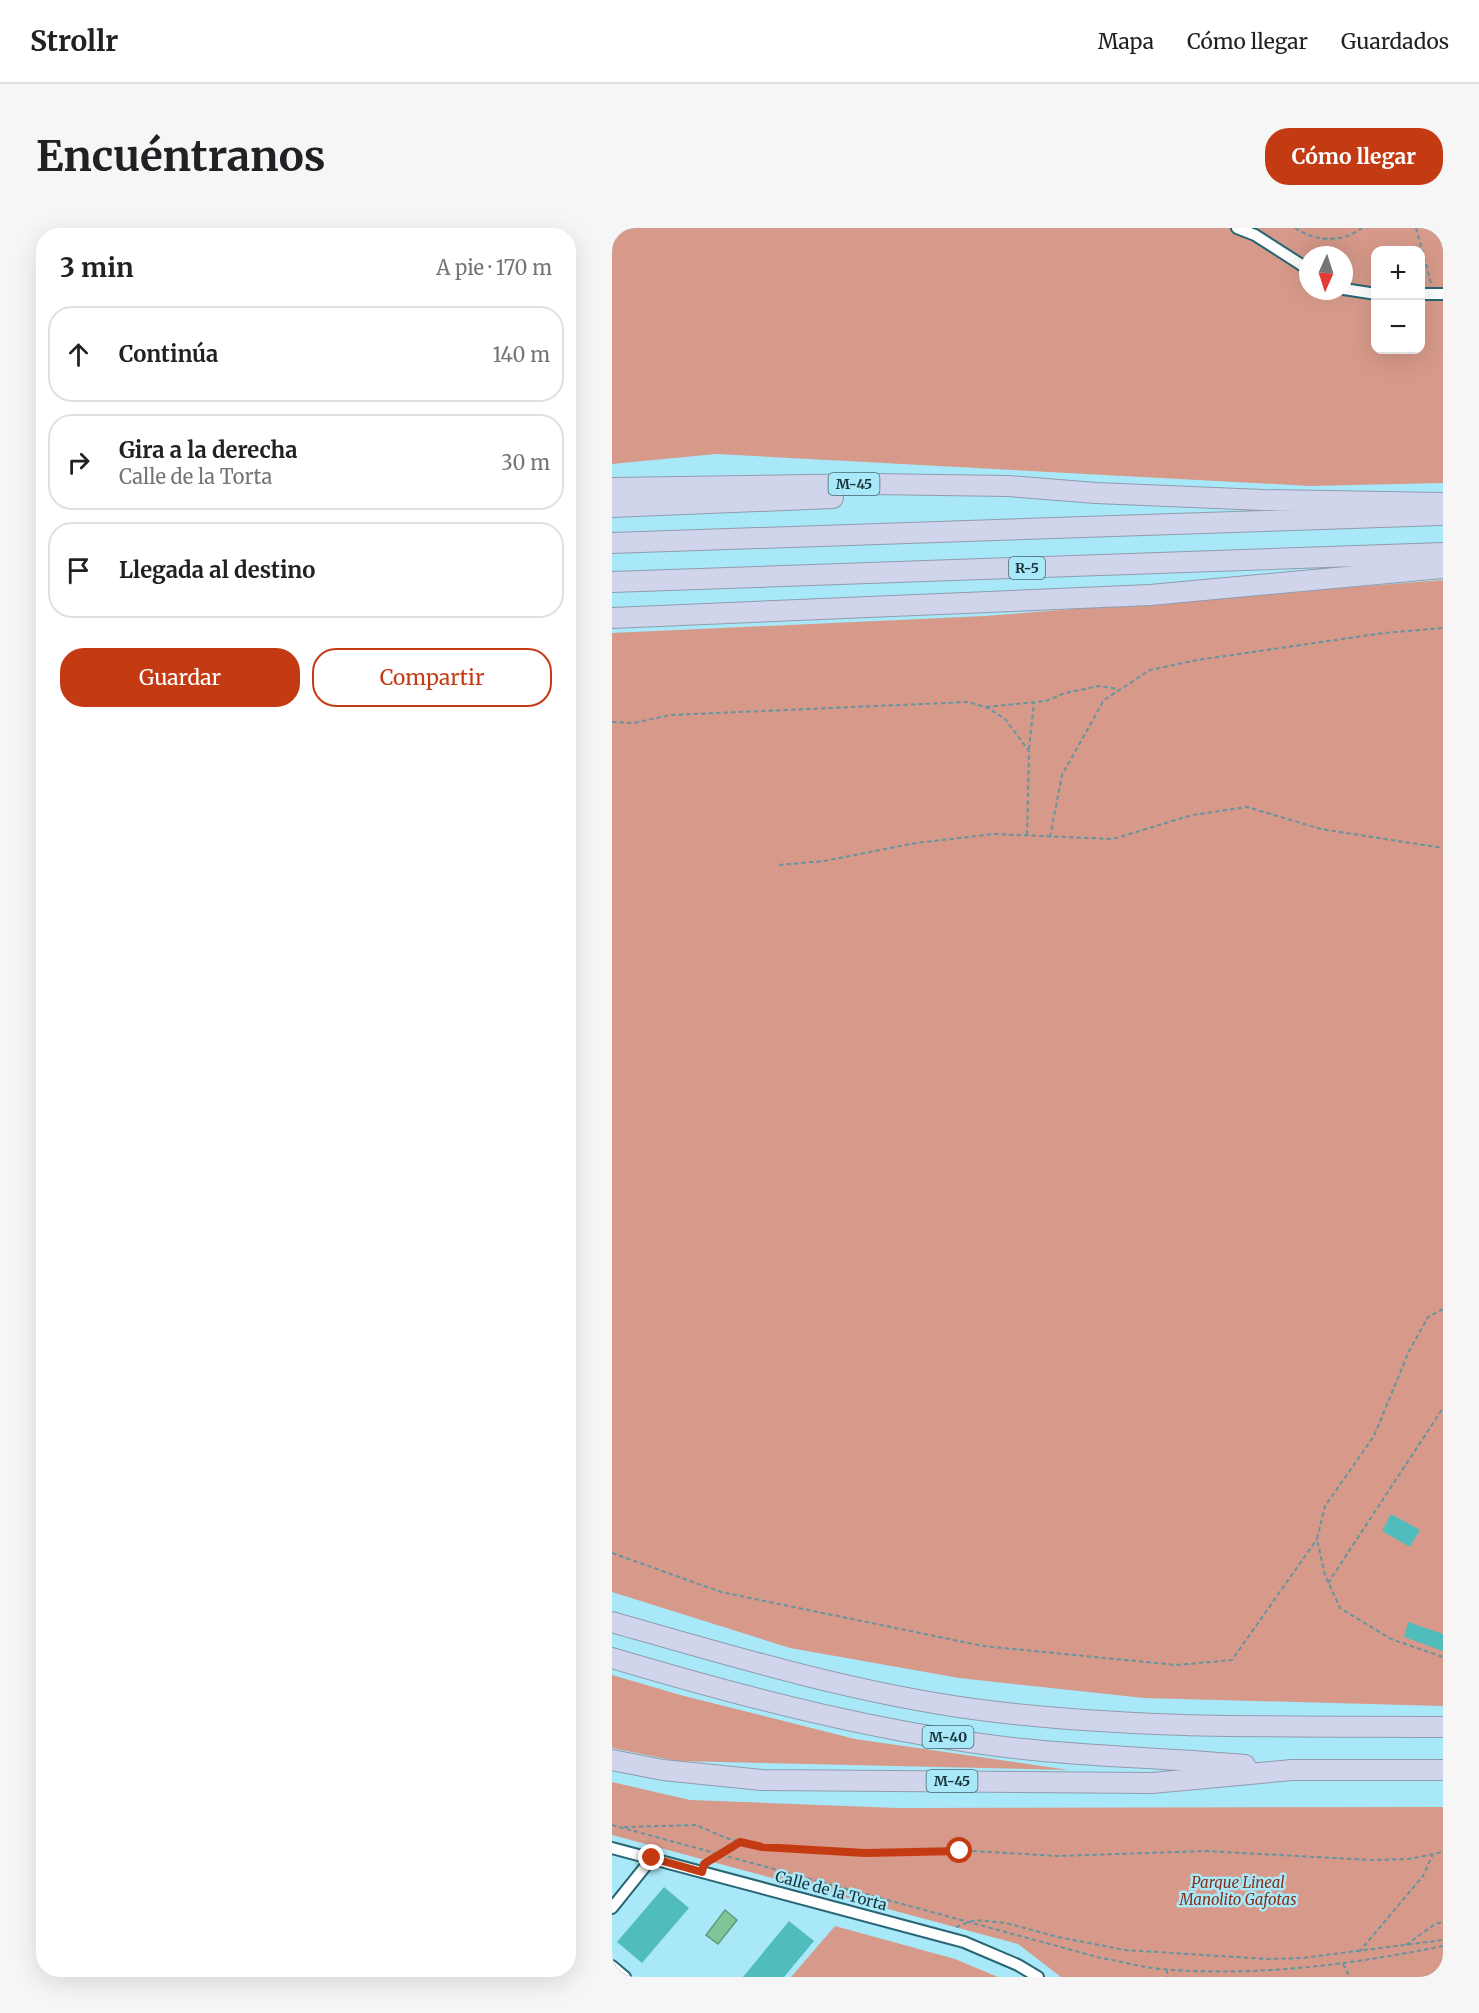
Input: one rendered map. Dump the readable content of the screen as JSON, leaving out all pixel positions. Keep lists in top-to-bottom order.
{
  "streets": {
    "highway": ["M-45", "R-5", "M-40"],
    "street": ["Calle de la Torta"]
  },
  "crossings": [
    ["M-45", "M-40"]
  ],
  "parks": ["Parque Lineal Manolito Gafotas"],
  "north": "bottom",
  "page": {
    "header": "Strollr",
    "nav": ["Mapa", "Cómo llegar", "Guardados"],
    "buttons": [
      "Cómo llegar",
      ["Guardar", "Compartir"]
    ],
    "title": "Encuéntranos",
    "heading": ["3 min", "A pie · 170 m"],
    "map_buttons": ["+", "−"],
    "list": [
      ["Continúa", "140 m"],
      ["Gira a la derecha", "Calle de la Torta", "30 m"],
      "Llegada al destino"
    ]
  }
}
